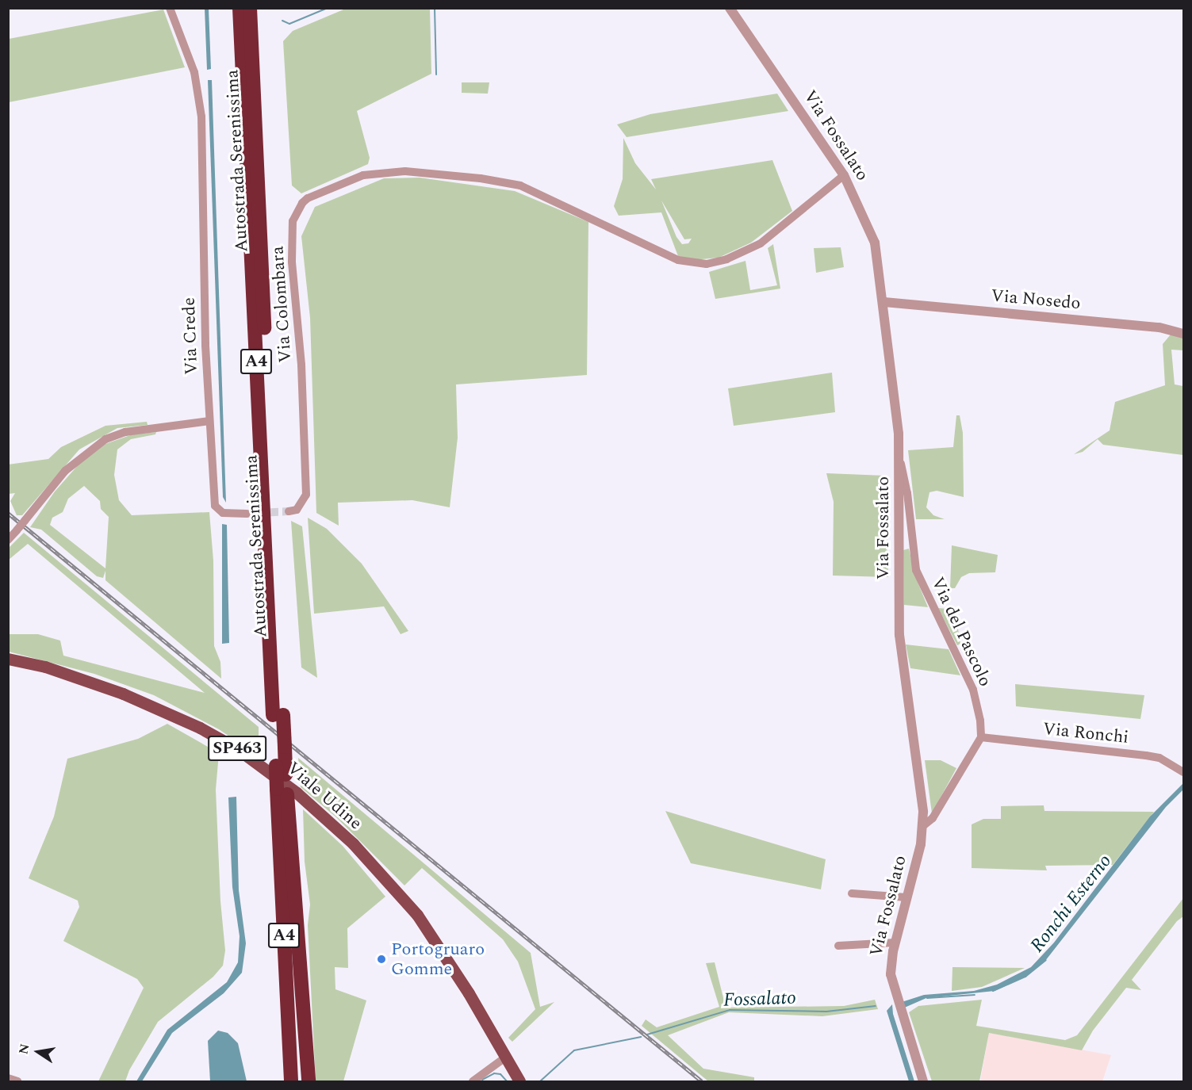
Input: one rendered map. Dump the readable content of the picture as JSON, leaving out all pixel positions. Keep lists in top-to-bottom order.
{
  "streets": {
    "highway": ["Autostrada Serenissima", "A4"],
    "main road": ["SP463", "Viale Udine"],
    "street": [
      "Via Fossalato",
      "Via Nosedo",
      "Via Colombara",
      "Via Crede",
      "Via del Pascolo",
      "Via Ronchi"
    ]
  },
  "crossings": [
    ["Via Fossalato", "Via Nosedo"],
    ["Via Fossalato", "Via Colombara"],
    ["Via Fossalato", "Via del Pascolo"],
    ["Via del Pascolo", "Via Ronchi"]
  ],
  "water": ["Ronchi Esterno", "Fossalato"],
  "places": ["Portogruaro Gomme"],
  "north": "left"
}
